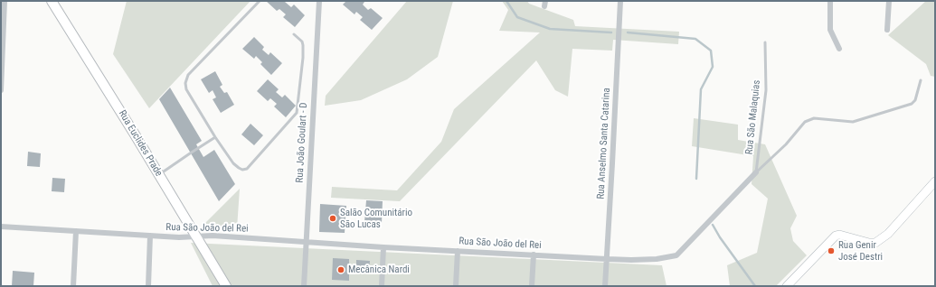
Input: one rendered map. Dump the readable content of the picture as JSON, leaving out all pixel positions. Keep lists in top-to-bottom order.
{
  "streets": {
    "main road": ["Rua Euclides Prade"],
    "street": ["Rua João Goulart - D", "Rua Anselmo Santa Catarina", "Rua São João del Rei"],
    "lane": ["Rua São Malaquias"]
  },
  "crossings": [
    ["Rua São Malaquias", "Rua São João del Rei"],
    ["Rua João Goulart - D", "Rua São João del Rei"],
    ["Rua Euclides Prade", "Rua São João del Rei"],
    ["Rua Anselmo Santa Catarina", "Rua São João del Rei"]
  ],
  "places": ["Salão Comunitário São Lucas", "Rua Genir José Destri", "Mecânica Nardi"]
}
